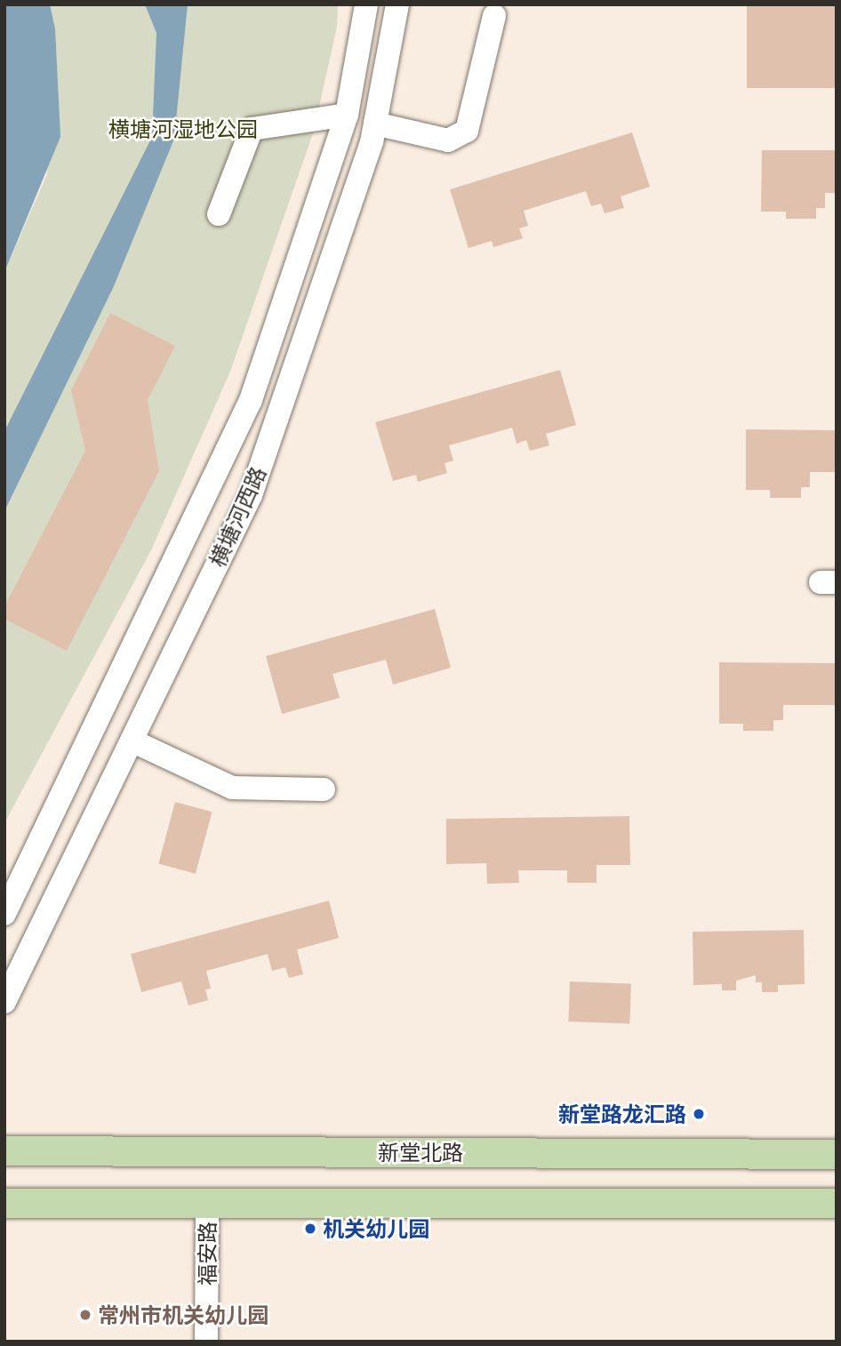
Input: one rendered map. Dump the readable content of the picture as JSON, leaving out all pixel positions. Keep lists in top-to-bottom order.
{
  "streets": {
    "main road": ["新堂北路"],
    "street": ["横塘河西路", "福安路"]
  },
  "parks": ["横塘河湿地公园"],
  "places": ["新堂路龙汇路", "机关幼儿园", "常州市机关幼儿园"]
}
